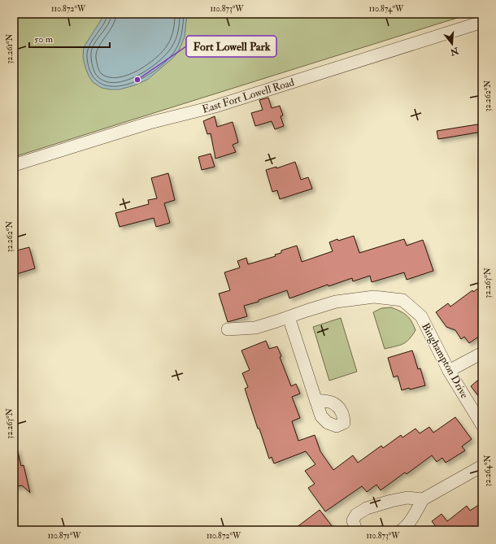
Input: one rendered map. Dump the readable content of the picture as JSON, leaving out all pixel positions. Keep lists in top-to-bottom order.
{
  "streets": {
    "street": ["East Fort Lowell Road", "Binghampton Drive"]
  },
  "places": ["Fort Lowell Park"],
  "scale_bar": "50 m",
  "north": "bottom",
  "coordinates": [
    "110.872°W",
    "110.873°W",
    "110.874°W",
    "32.261°N",
    "32.262°N",
    "32.263°N",
    "32.264°N",
    "110.871°W"
  ]
}
